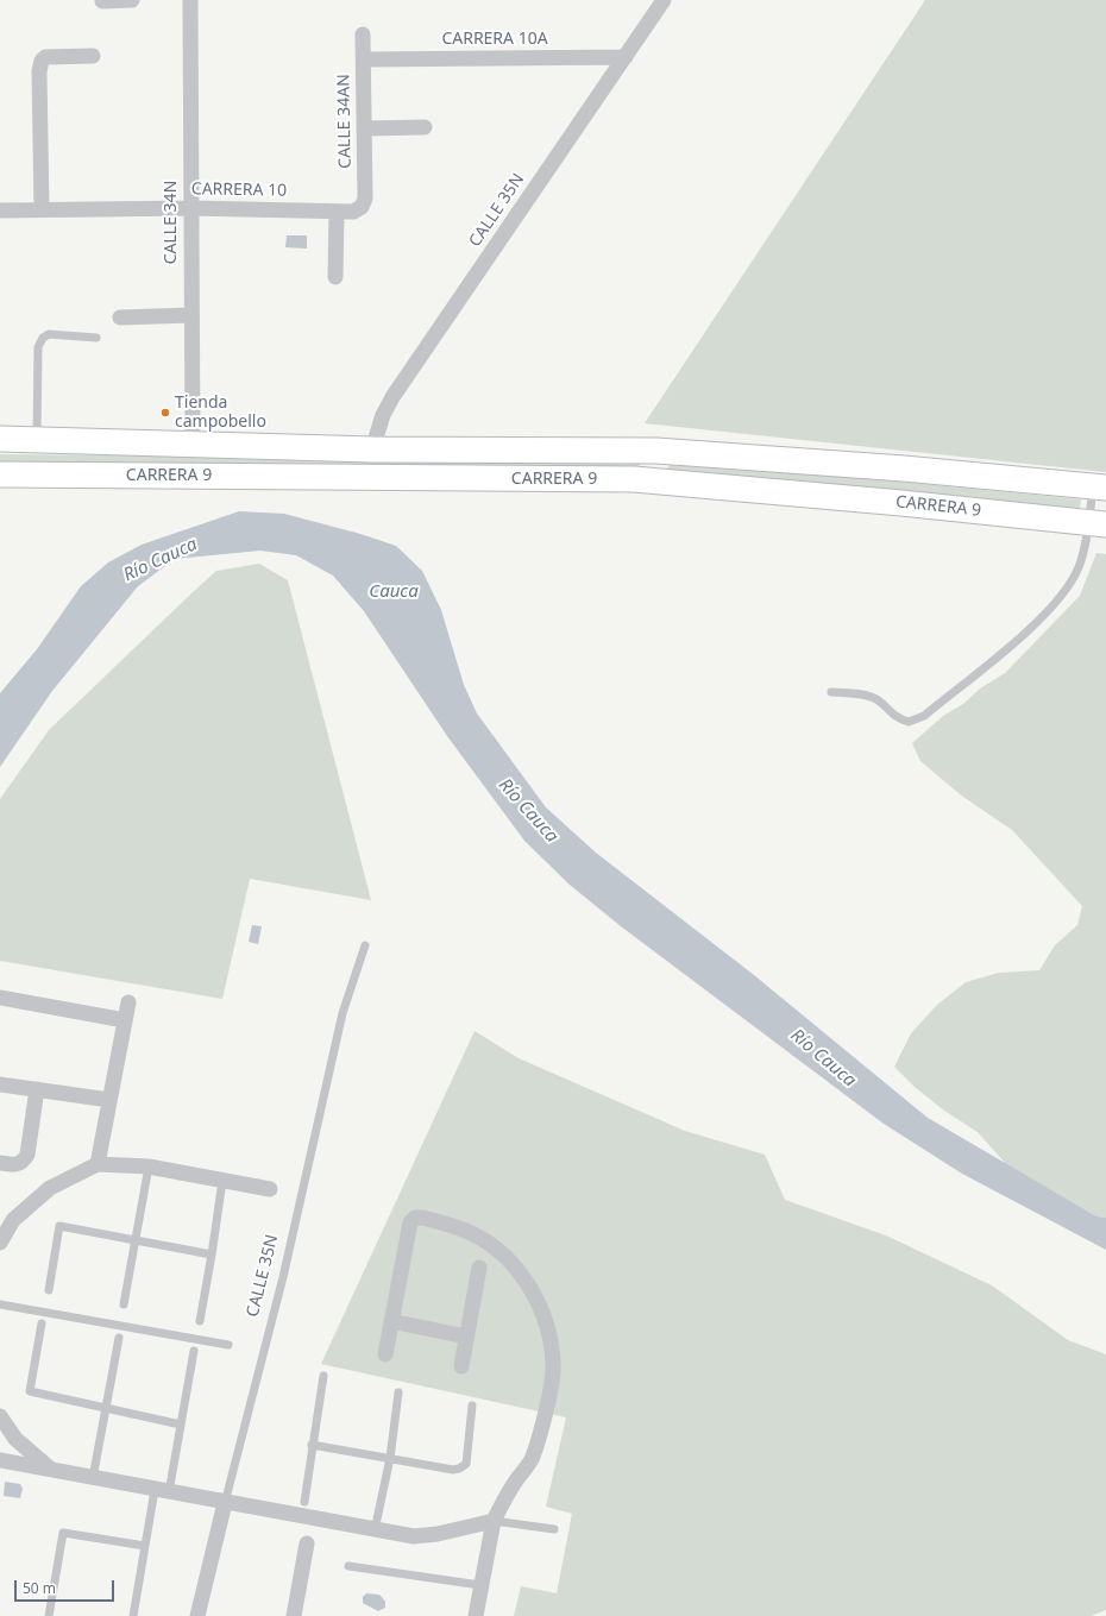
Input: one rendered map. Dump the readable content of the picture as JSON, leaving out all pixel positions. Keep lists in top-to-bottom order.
{
  "streets": {
    "main road": ["CARRERA 9"],
    "street": [
      "CARRERA 10A",
      "CALLE 34AN",
      "CARRERA 10",
      "CALLE 35N",
      "CALLE 34N"
    ]
  },
  "crossings": [
    ["CARRERA 10A", "CALLE 34AN"],
    ["CARRERA 10A", "CALLE 35N"],
    ["CALLE 34AN", "CARRERA 10"],
    ["CARRERA 10", "CALLE 34N"],
    ["CALLE 35N", "CARRERA 9"],
    ["CALLE 34N", "CARRERA 9"]
  ],
  "water": ["Río Cauca", "Cauca"],
  "places": ["Tienda campobello"],
  "scale_bar": "50 m"
}
